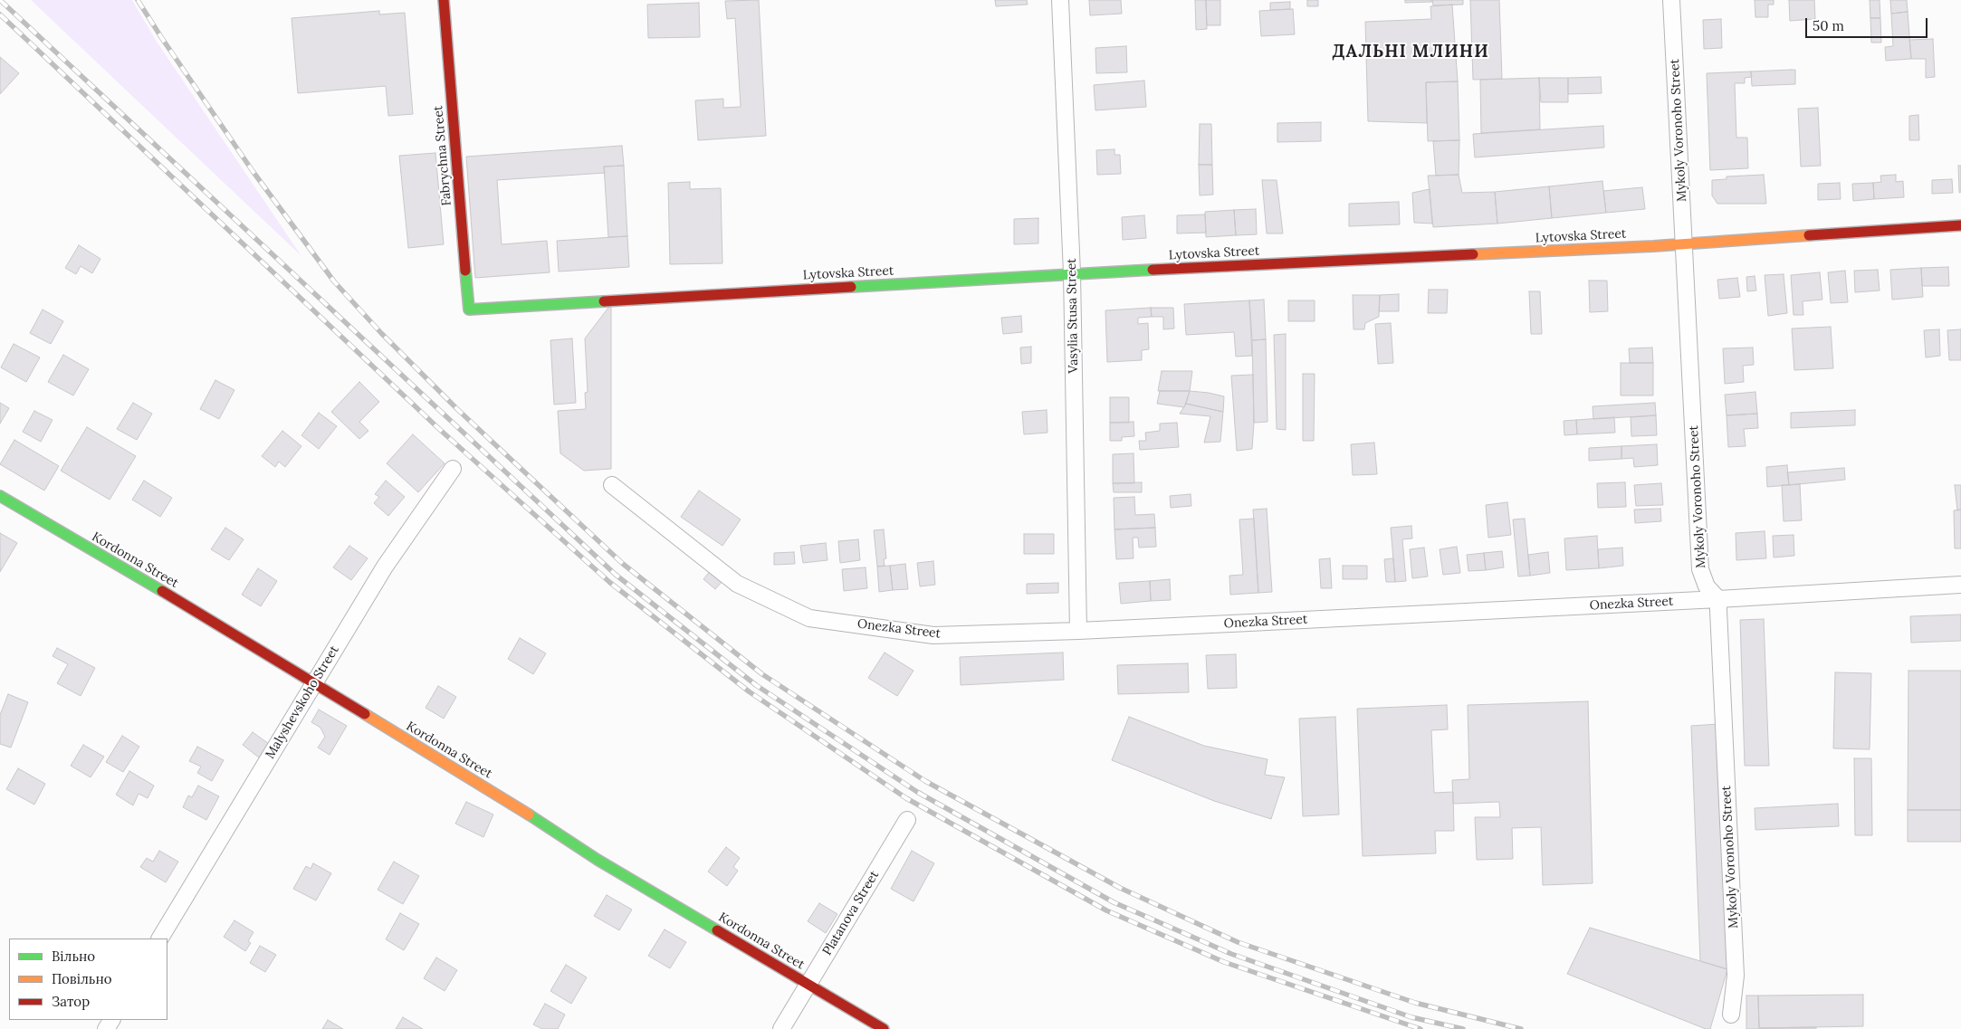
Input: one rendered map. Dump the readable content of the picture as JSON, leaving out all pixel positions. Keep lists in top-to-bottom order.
{
  "streets": {
    "street": [
      "Mykoly Voronoho Street",
      "Fabrychna Street",
      "Lytovska Street",
      "Vasylia Stusa Street",
      "Kordonna Street",
      "Onezka Street",
      "Malyshevskoho Street",
      "Platanova Street"
    ]
  },
  "crossings": [
    ["Mykoly Voronoho Street", "Lytovska Street"],
    ["Mykoly Voronoho Street", "Onezka Street"],
    ["Fabrychna Street", "Lytovska Street"],
    ["Lytovska Street", "Vasylia Stusa Street"],
    ["Vasylia Stusa Street", "Onezka Street"],
    ["Kordonna Street", "Malyshevskoho Street"],
    ["Kordonna Street", "Platanova Street"]
  ],
  "districts": ["ДАЛЬНІ МЛИНИ"],
  "legend": ["Вільно", "Повільно", "Затор"],
  "scale_bar": "50 m"
}
